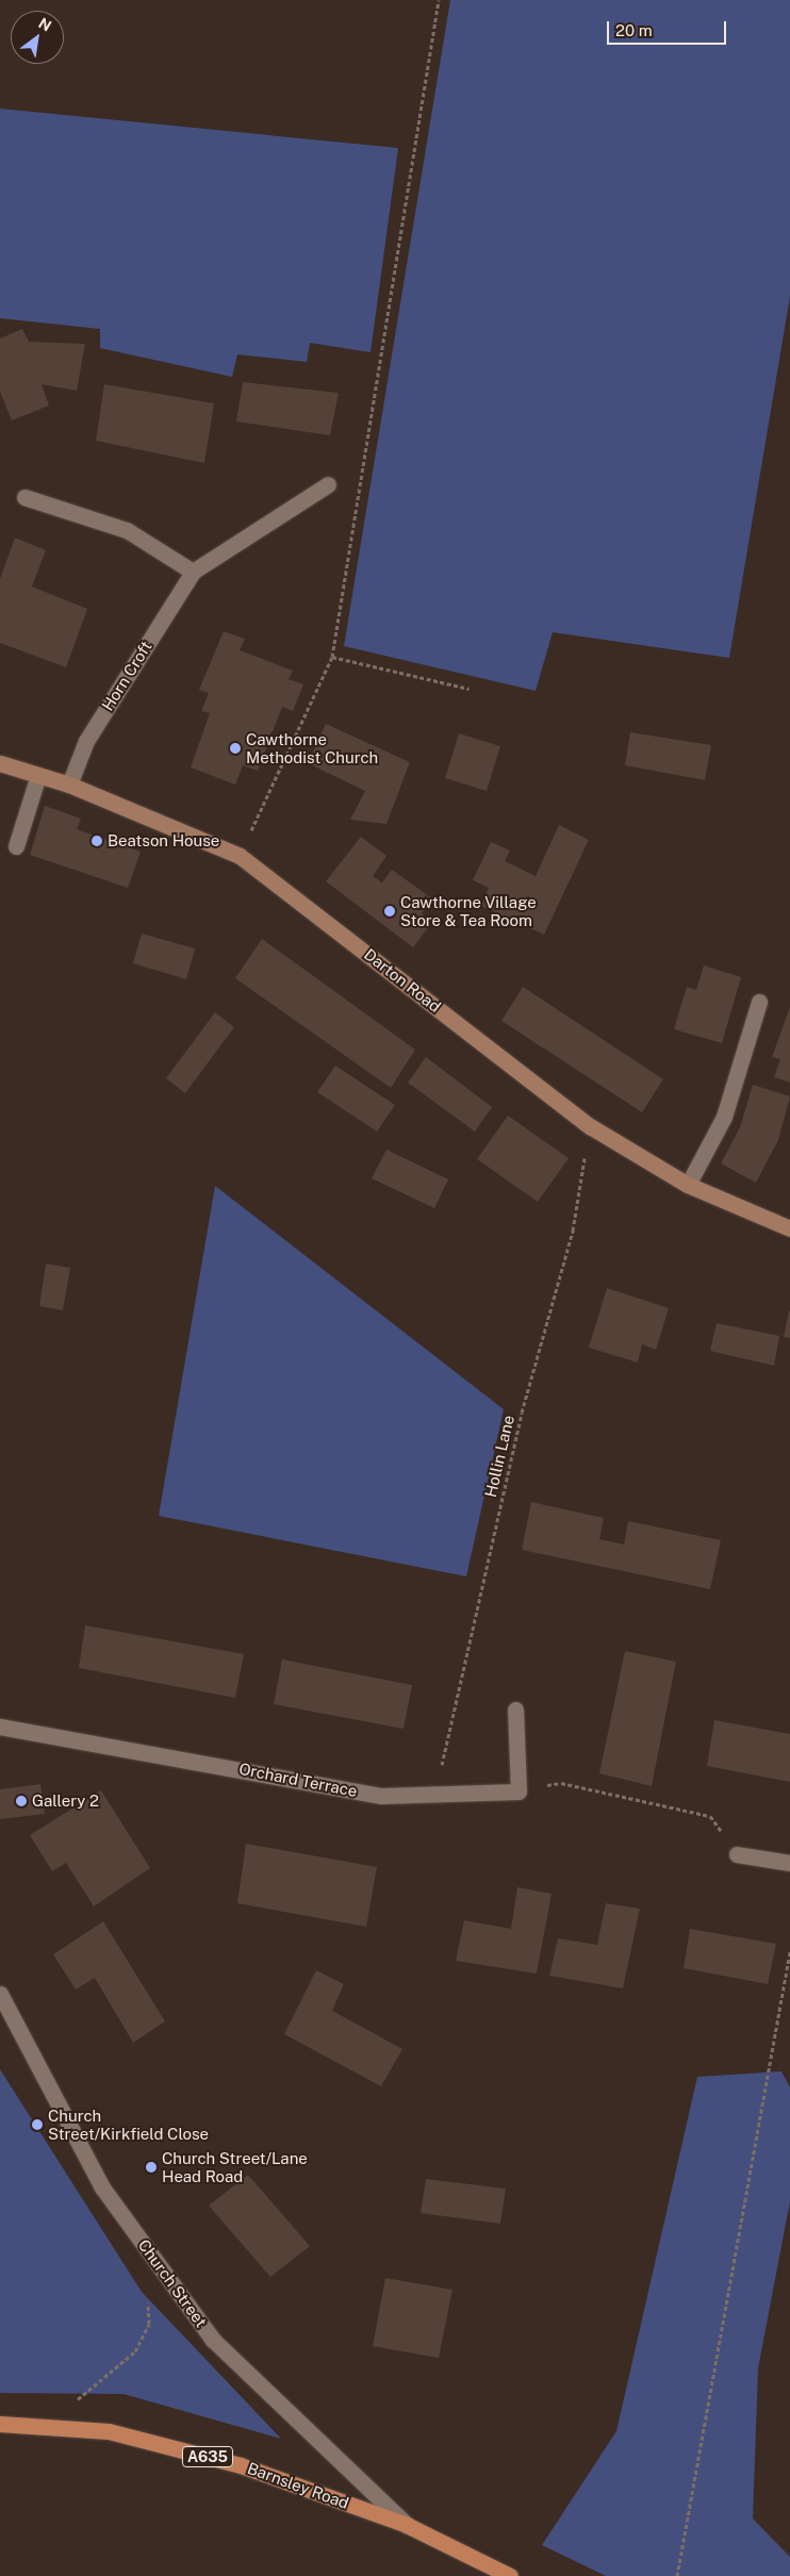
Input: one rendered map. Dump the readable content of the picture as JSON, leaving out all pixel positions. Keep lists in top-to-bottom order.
{
  "streets": {
    "main road": ["A635", "Barnsley Road"],
    "street": [
      "Horn Croft",
      "Darton Road",
      "Orchard Terrace",
      "Church Street"
    ],
    "path": ["Hollin Lane"]
  },
  "crossings": [
    ["Horn Croft", "Darton Road"],
    ["Darton Road", "Hollin Lane"],
    ["Hollin Lane", "Orchard Terrace"],
    ["Church Street", "A635"],
    ["Church Street", "Barnsley Road"],
    ["A635", "Barnsley Road"]
  ],
  "places": [
    "Cawthorne Methodist Church",
    "Beatson House",
    "Cawthorne Village Store & Tea Room",
    "Gallery 2",
    "Church Street/Kirkfield Close",
    "Church Street/Lane Head Road"
  ],
  "scale_bar": "20 m",
  "north": "top right"
}
